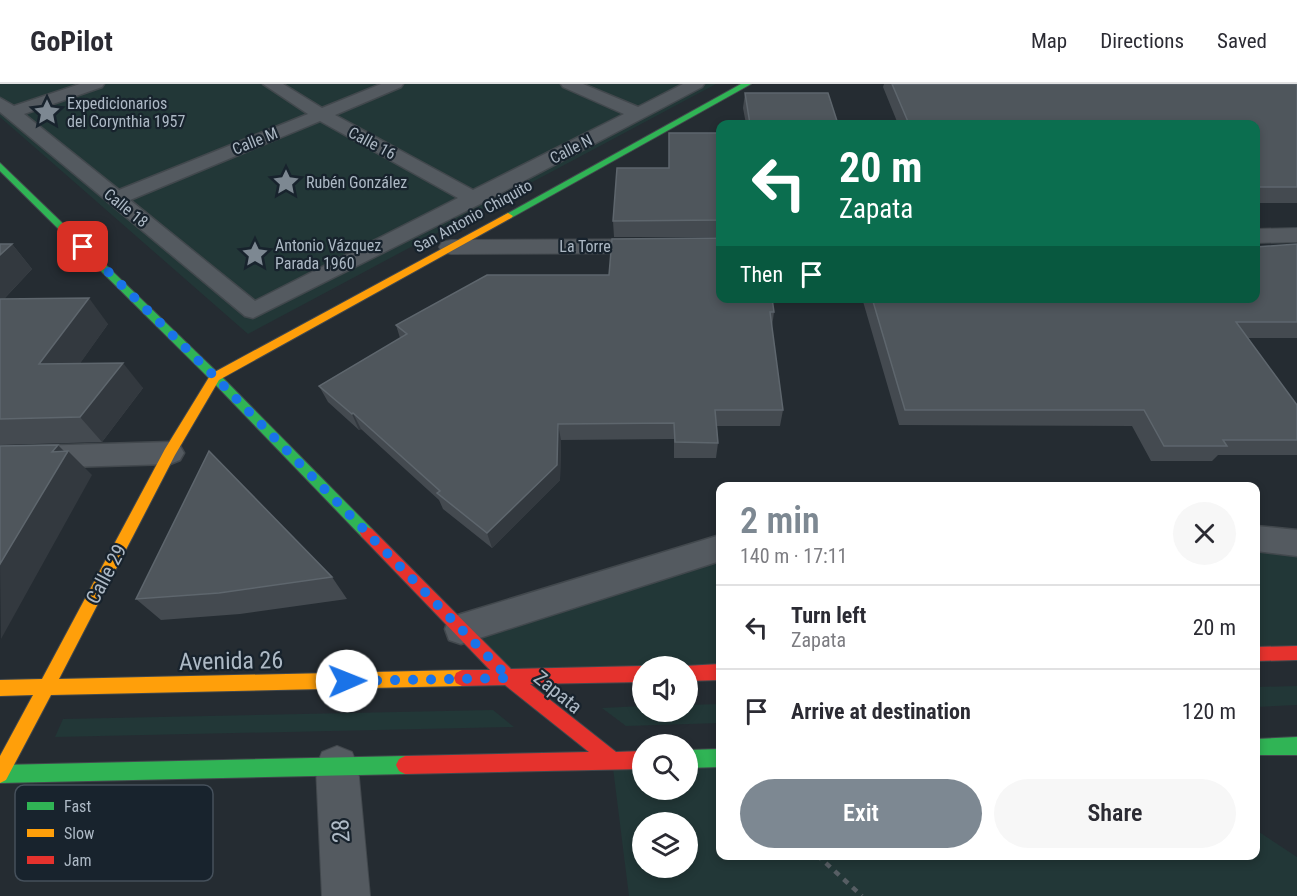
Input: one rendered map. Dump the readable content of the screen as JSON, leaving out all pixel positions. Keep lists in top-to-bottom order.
{
  "streets": {
    "main road": [
      "San Antonio Chiquito",
      "Calle 29",
      "Avenida 26",
      "Zapata"
    ],
    "street": ["La Torre", "28"],
    "lane": [
      "Calle M",
      "Calle 16",
      "Calle N",
      "Calle 18"
    ]
  },
  "crossings": [
    ["Calle M", "Calle 16"],
    ["Calle M", "Calle 18"],
    ["Calle 16", "Calle N"],
    ["Calle N", "Calle 18"],
    ["San Antonio Chiquito", "La Torre"],
    ["San Antonio Chiquito", "Calle 29"],
    ["San Antonio Chiquito", "Zapata"],
    ["Calle 29", "Avenida 26"],
    ["Calle 29", "Zapata"],
    ["Avenida 26", "Zapata"]
  ],
  "places": {
    "place": ["Expedicionarios del Corynthia 1957", "Rubén González", "Antonio Vázquez Parada 1960"]
  },
  "legend": ["Fast", "Slow", "Jam"],
  "page": {
    "header": "GoPilot",
    "nav": ["Map", "Directions", "Saved"],
    "turn": ["20 m", "Zapata"],
    "then": "Then",
    "heading": ["2 min", "140 m · 17:11"],
    "list": [
      {
        "name": "Turn left",
        "note": "Zapata",
        "value": "20 m"
      },
      {
        "name": "Arrive at destination",
        "value": "120 m"
      }
    ],
    "buttons": ["Exit", "Share"]
  }
}
